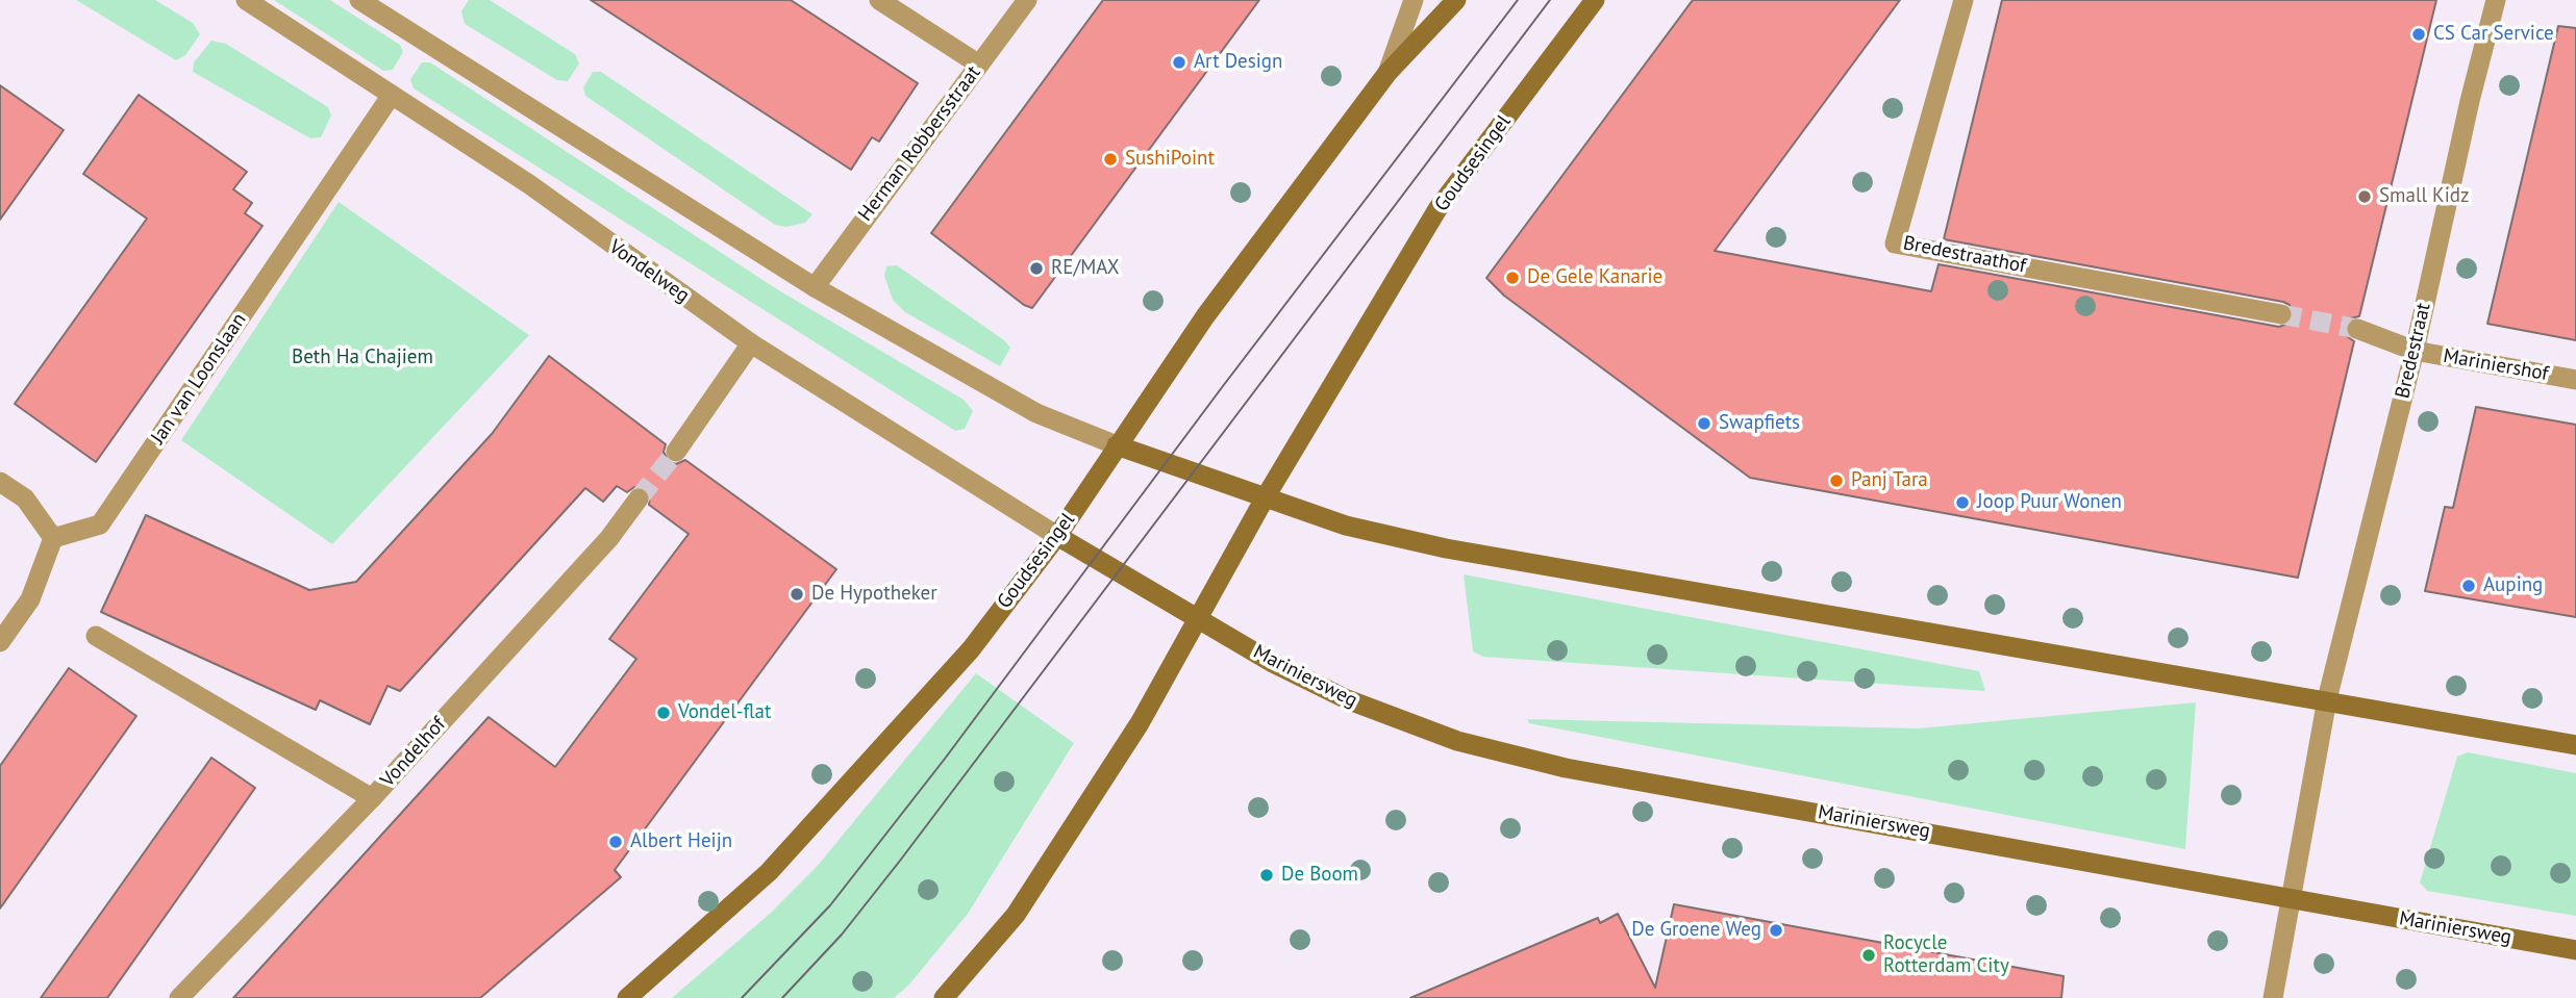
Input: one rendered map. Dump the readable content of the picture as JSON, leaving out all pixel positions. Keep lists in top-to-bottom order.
{
  "streets": {
    "main road": ["Goudsesingel", "Mariniersweg"],
    "street": [
      "Herman Robbersstraat",
      "Bredestraathof",
      "Vondelweg",
      "Bredestraat",
      "Mariniershof",
      "Jan van Loonslaan",
      "Vondelhof"
    ]
  },
  "crossings": [
    ["Goudsesingel", "Vondelweg"],
    ["Goudsesingel", "Mariniersweg"],
    ["Vondelweg", "Jan van Loonslaan"],
    ["Vondelweg", "Mariniersweg"],
    ["Bredestraat", "Mariniershof"],
    ["Bredestraat", "Mariniersweg"]
  ],
  "parks": ["Beth Ha Chajiem"],
  "places": [
    "CS Car Service",
    "Art Design",
    "SushiPoint",
    "Small Kidz",
    "RE/MAX",
    "De Gele Kanarie",
    "Swapfiets",
    "Panj Tara",
    "Joop Puur Wonen",
    "Auping",
    "De Hypotheker",
    "Vondel-flat",
    "Albert Heijn",
    "De Boom",
    "De Groene Weg",
    "Rocycle Rotterdam City"
  ]
}
